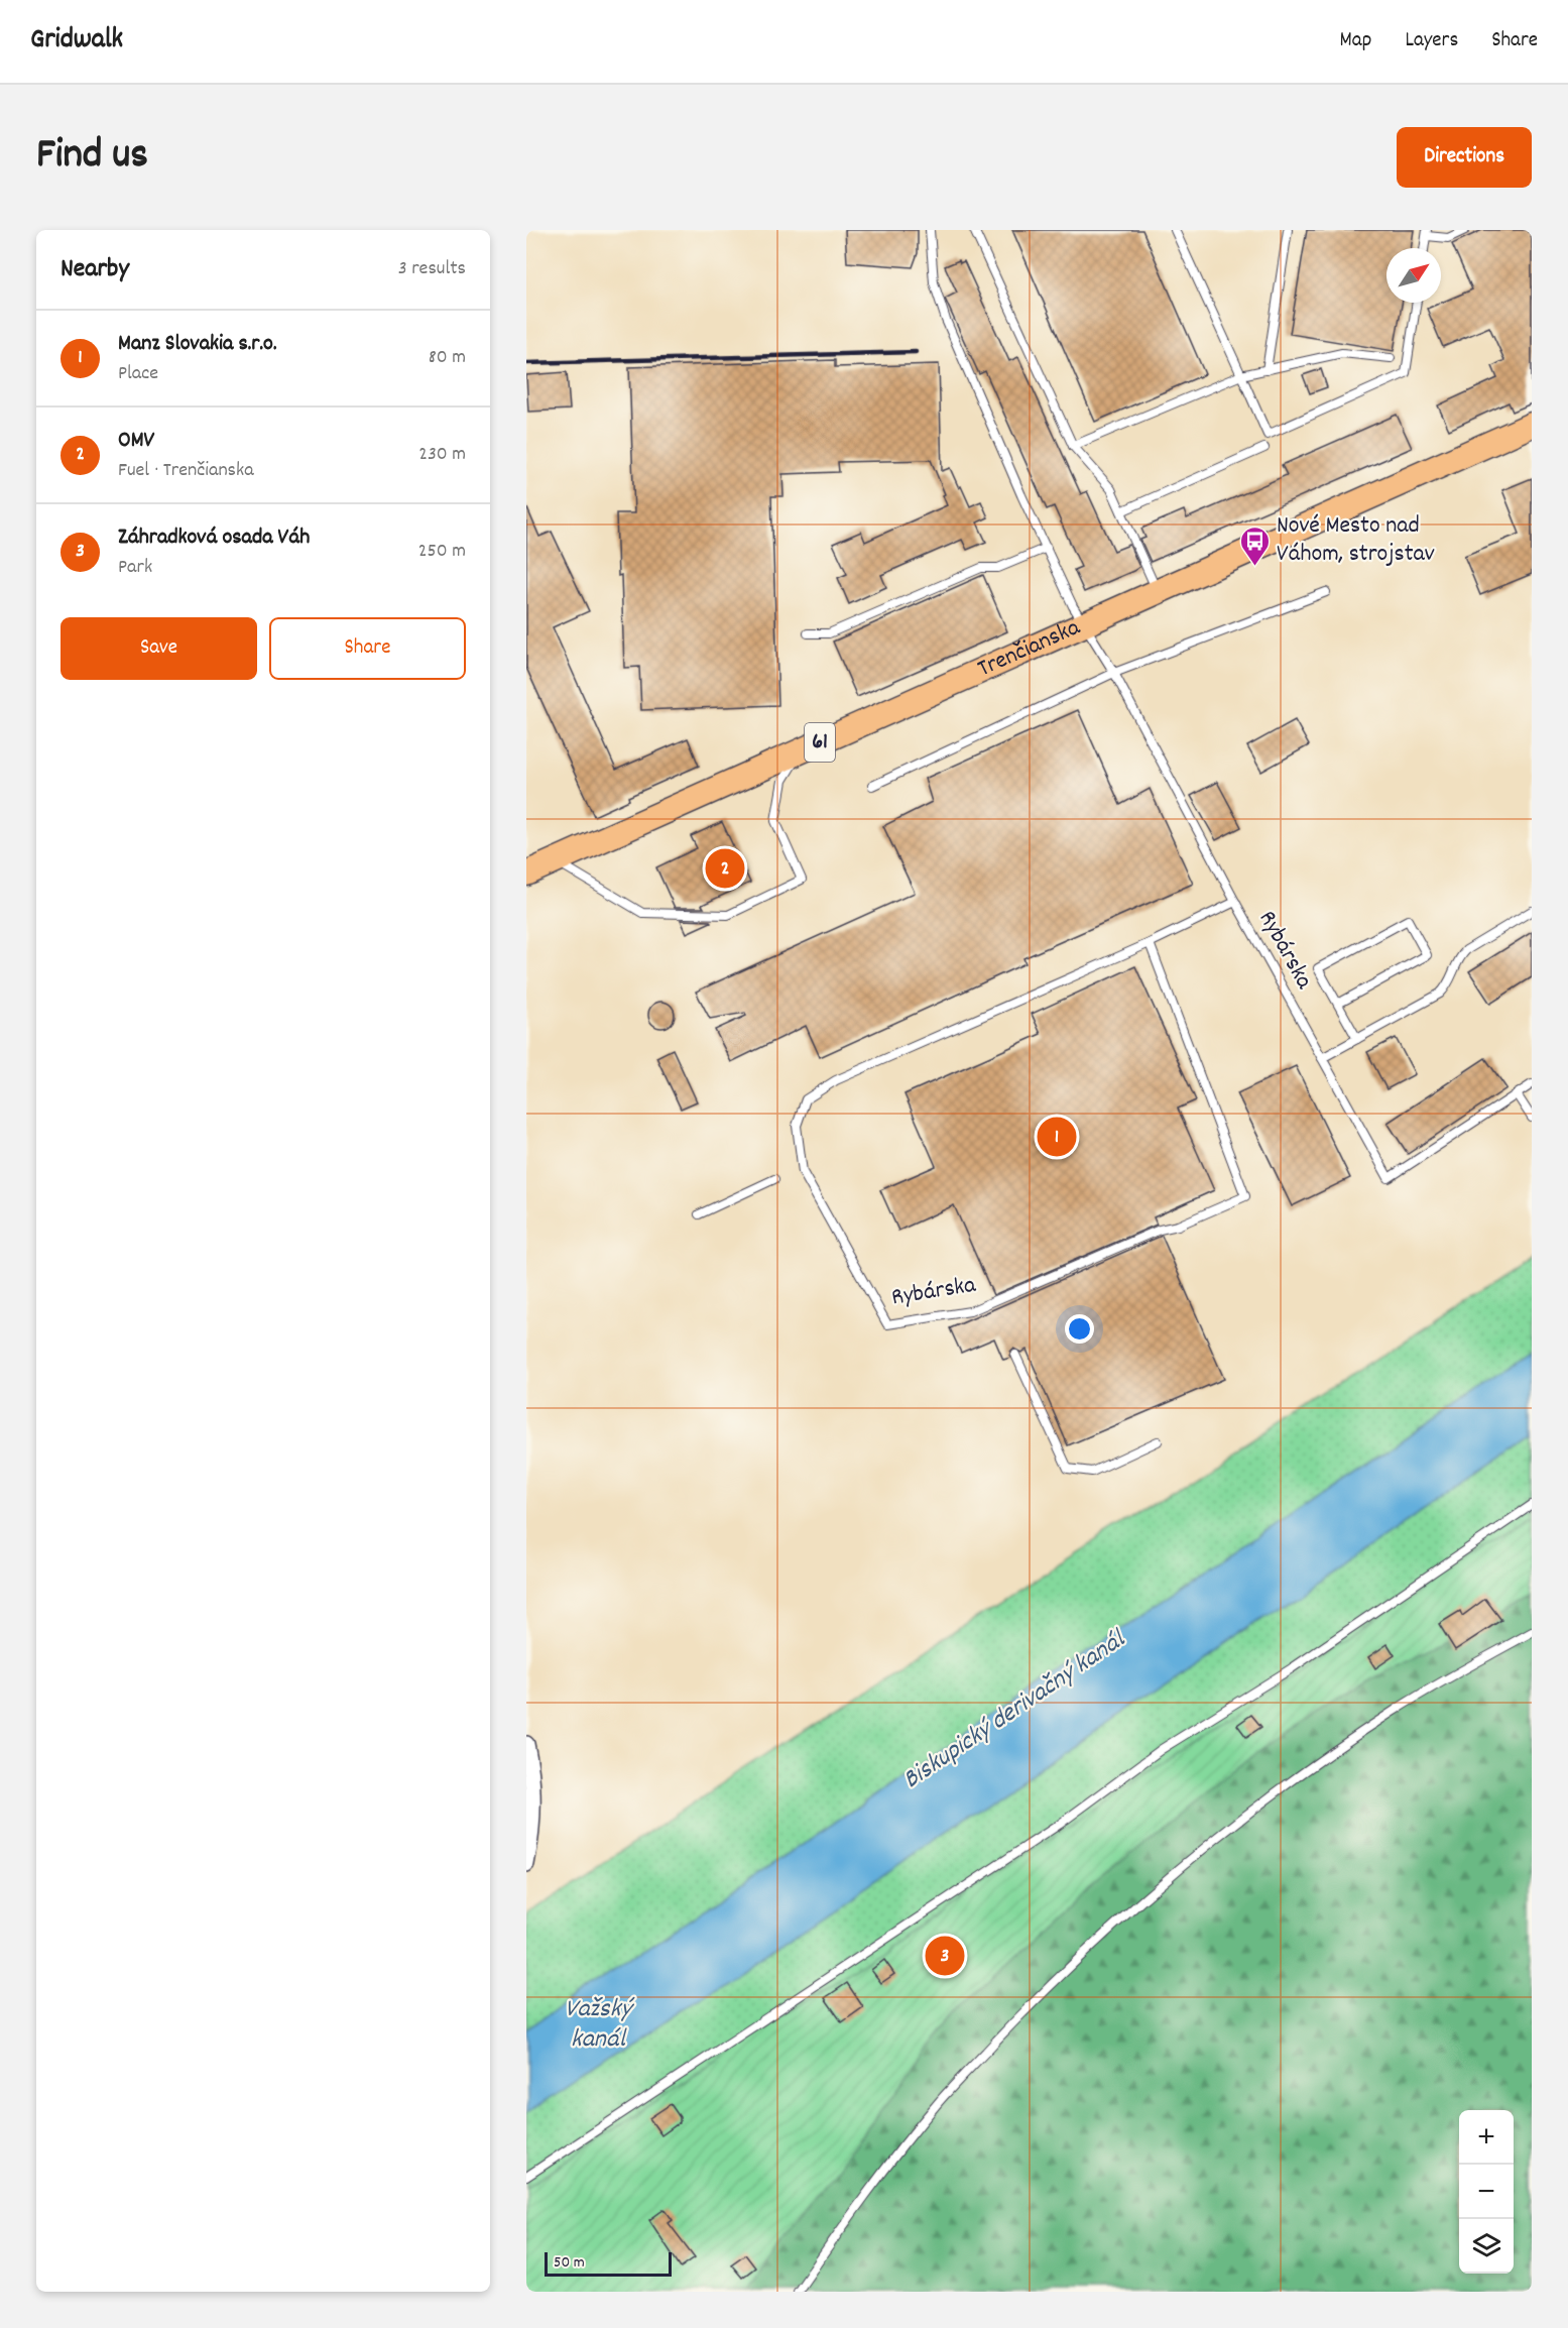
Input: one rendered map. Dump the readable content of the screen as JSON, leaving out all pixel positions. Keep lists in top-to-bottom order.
{
  "streets": {
    "main road": ["Trenčianska", "61"],
    "lane": ["Rybárska"]
  },
  "crossings": [
    ["Trenčianska", "Rybárska"]
  ],
  "water": ["Biskupický derivačný kanál", "Važský kanál"],
  "places": {
    "bus stop": ["Nové Mesto nad Váhom, strojstav"]
  },
  "scale_bar": "50 m",
  "north": "top right",
  "page": {
    "header": "Gridwalk",
    "nav": ["Map", "Layers", "Share"],
    "title": "Find us",
    "buttons": [
      "Directions",
      ["Save", "Share"]
    ],
    "heading": ["Nearby", "3 results"],
    "list": [
      {
        "mark": "1",
        "name": "Manz Slovakia s.r.o.",
        "note": "Place",
        "value": "80 m"
      },
      {
        "mark": "2",
        "name": "OMV",
        "note": "Fuel · Trenčianska",
        "value": "230 m"
      },
      {
        "mark": "3",
        "name": "Záhradková osada Váh",
        "note": "Park",
        "value": "250 m"
      }
    ],
    "pins": ["2", "1", "3"],
    "map_buttons": ["+", "−"],
    "scale": "50 m"
  }
}
